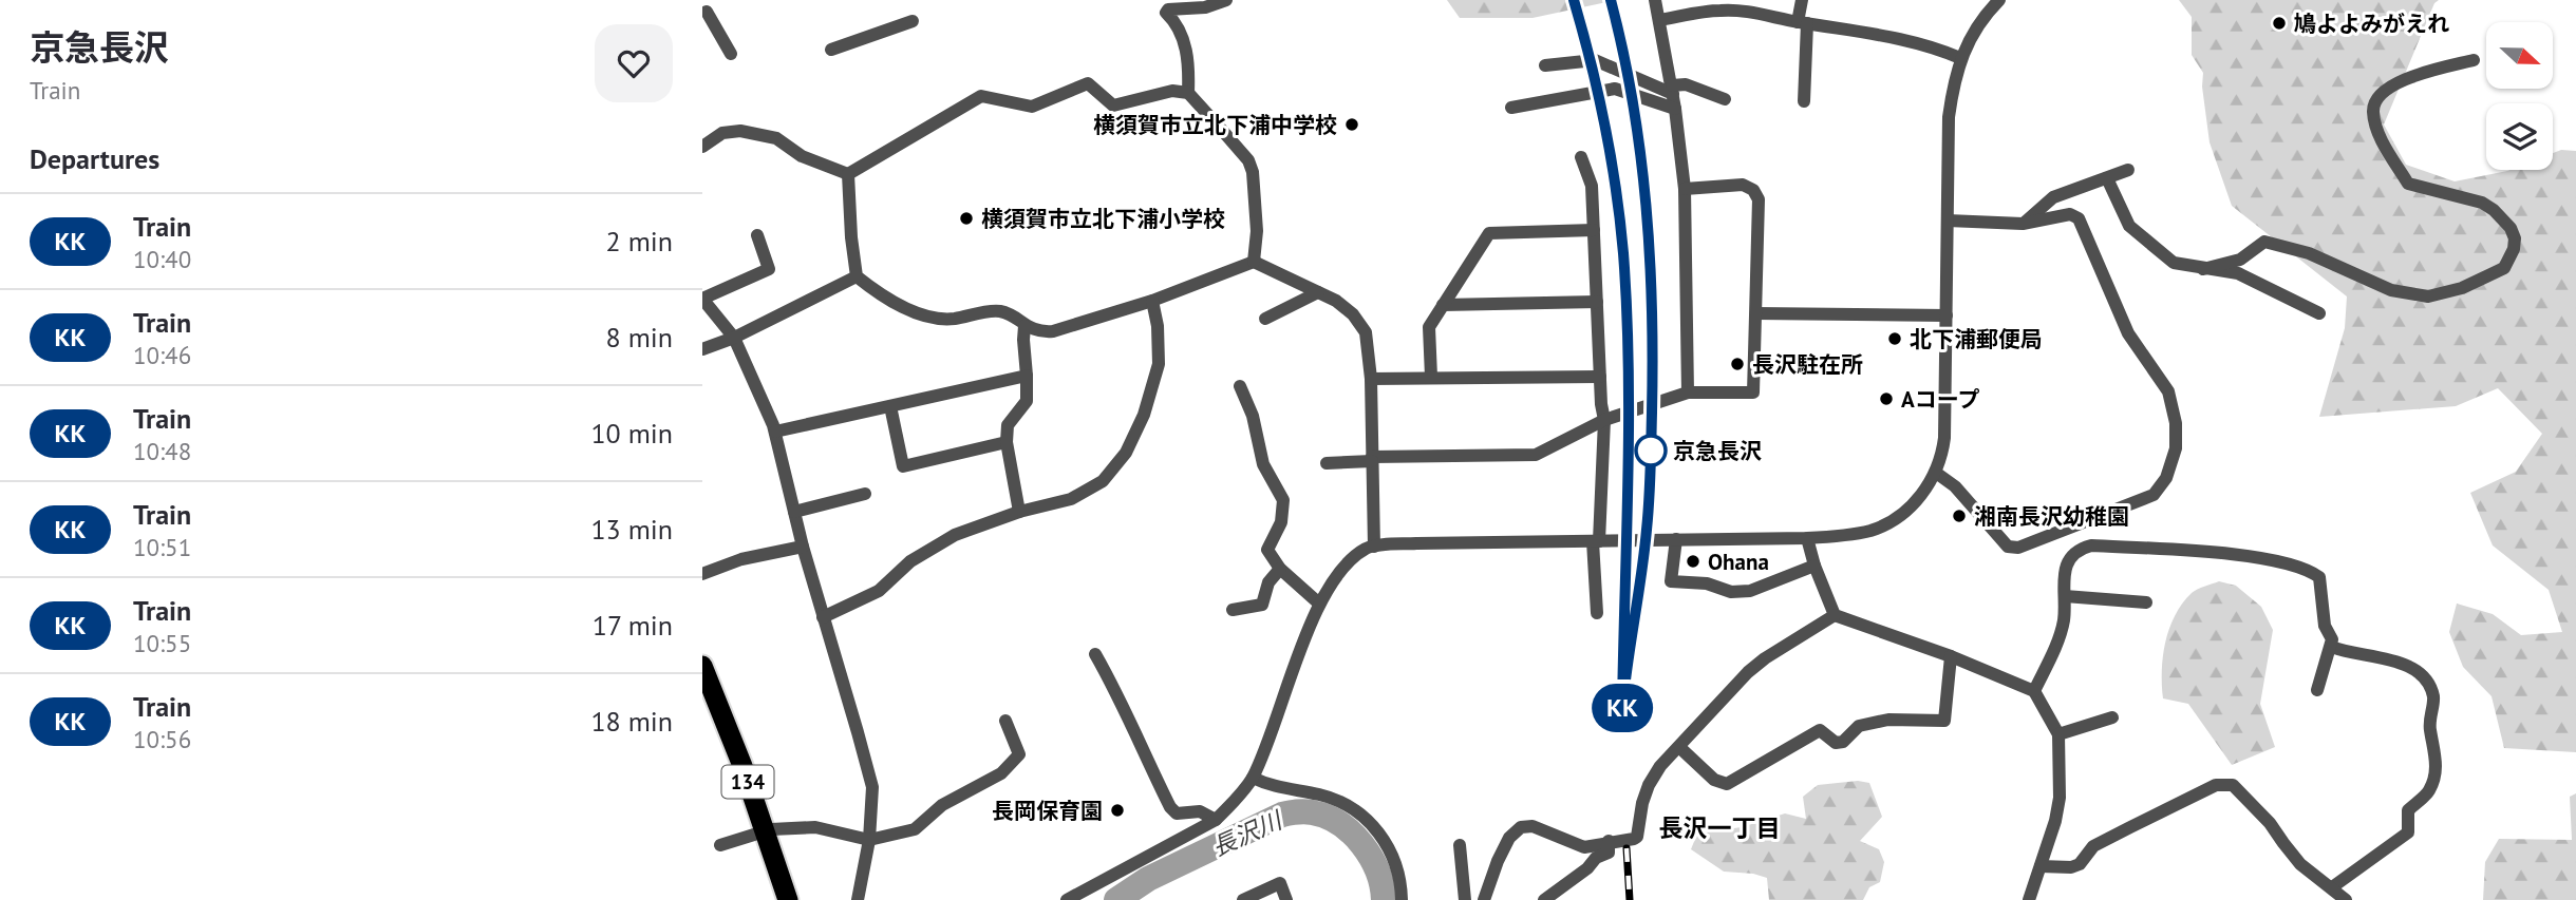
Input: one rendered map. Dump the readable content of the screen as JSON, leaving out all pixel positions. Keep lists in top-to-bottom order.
{
  "streets": {
    "highway": ["134"]
  },
  "districts": ["長沢一丁目"],
  "water": ["長沢川"],
  "places": [
    "鳩よよみがえれ",
    "横須賀市立北下浦中学校",
    "横須賀市立北下浦小学校",
    "北下浦郵便局",
    "長沢駐在所",
    "Aコープ",
    "京急長沢",
    "湘南長沢幼稚園",
    "Ohana",
    "長岡保育園"
  ],
  "north": "right",
  "page": {
    "heading": [
      ["京急長沢", "Train"],
      "Departures"
    ],
    "on_map": "KK",
    "list": [
      {
        "mark": "KK",
        "name": "Train",
        "note": "10:40",
        "value": "2 min"
      },
      {
        "mark": "KK",
        "name": "Train",
        "note": "10:46",
        "value": "8 min"
      },
      {
        "mark": "KK",
        "name": "Train",
        "note": "10:48",
        "value": "10 min"
      },
      {
        "mark": "KK",
        "name": "Train",
        "note": "10:51",
        "value": "13 min"
      },
      {
        "mark": "KK",
        "name": "Train",
        "note": "10:55",
        "value": "17 min"
      },
      {
        "mark": "KK",
        "name": "Train",
        "note": "10:56",
        "value": "18 min"
      }
    ]
  }
}
